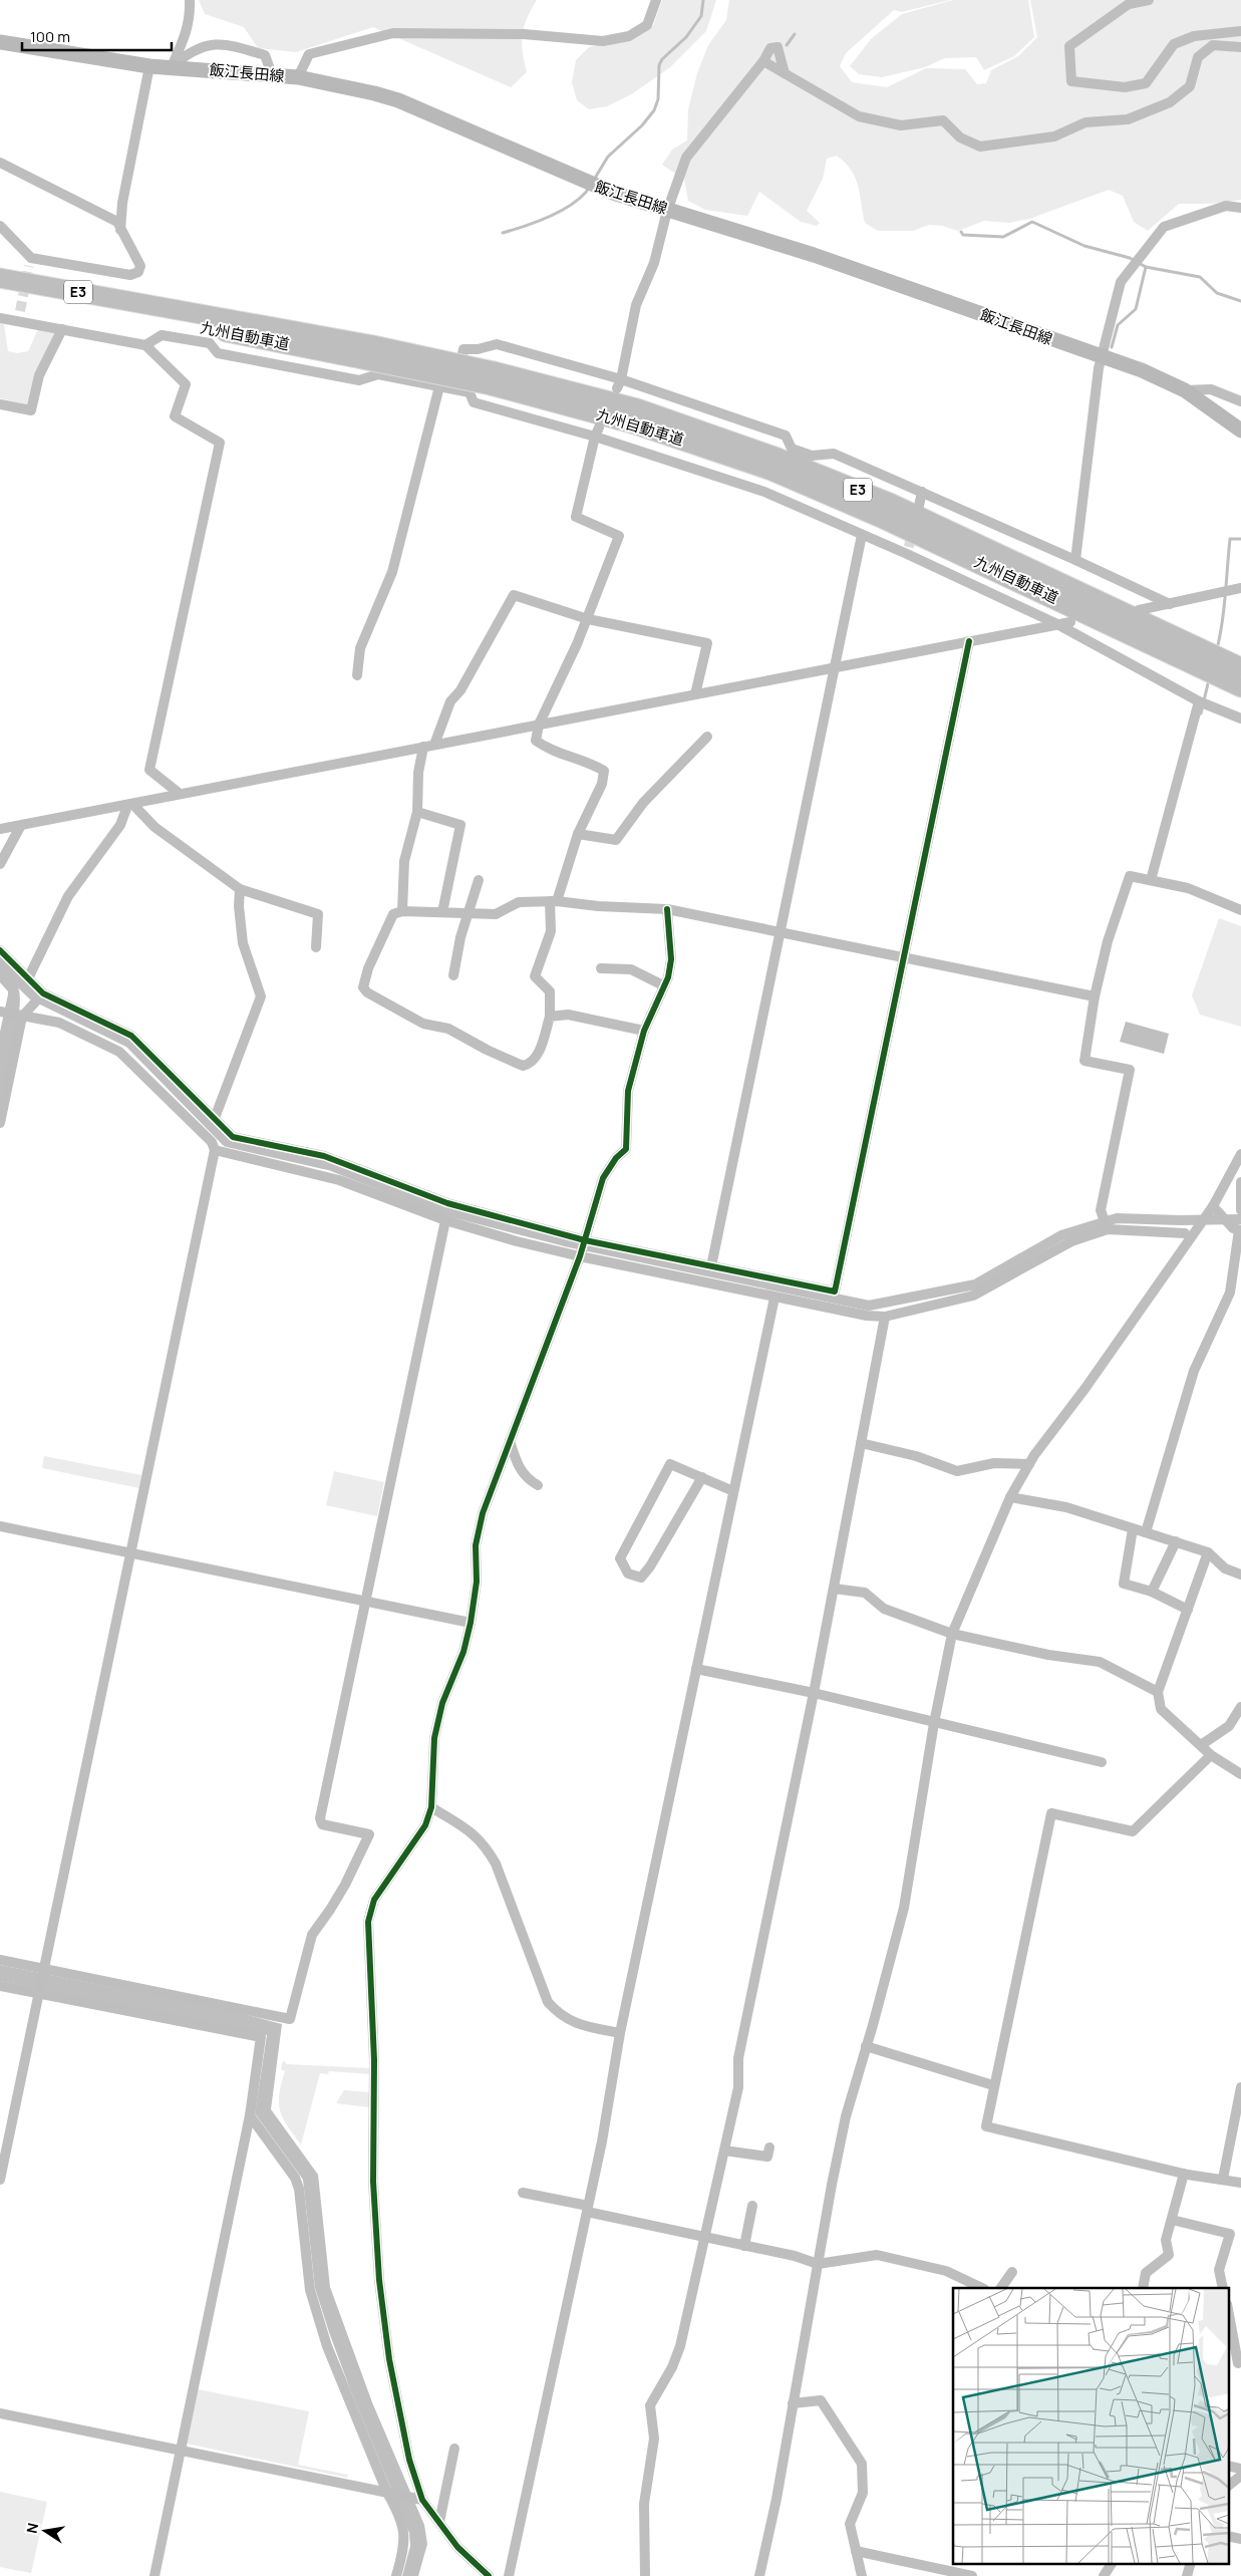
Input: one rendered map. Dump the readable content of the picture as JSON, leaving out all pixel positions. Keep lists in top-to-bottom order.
{
  "streets": {
    "highway": ["E3", "九州自動車道"],
    "main road": ["飯江長田線"]
  },
  "scale_bar": "100 m",
  "north": "left"
}
